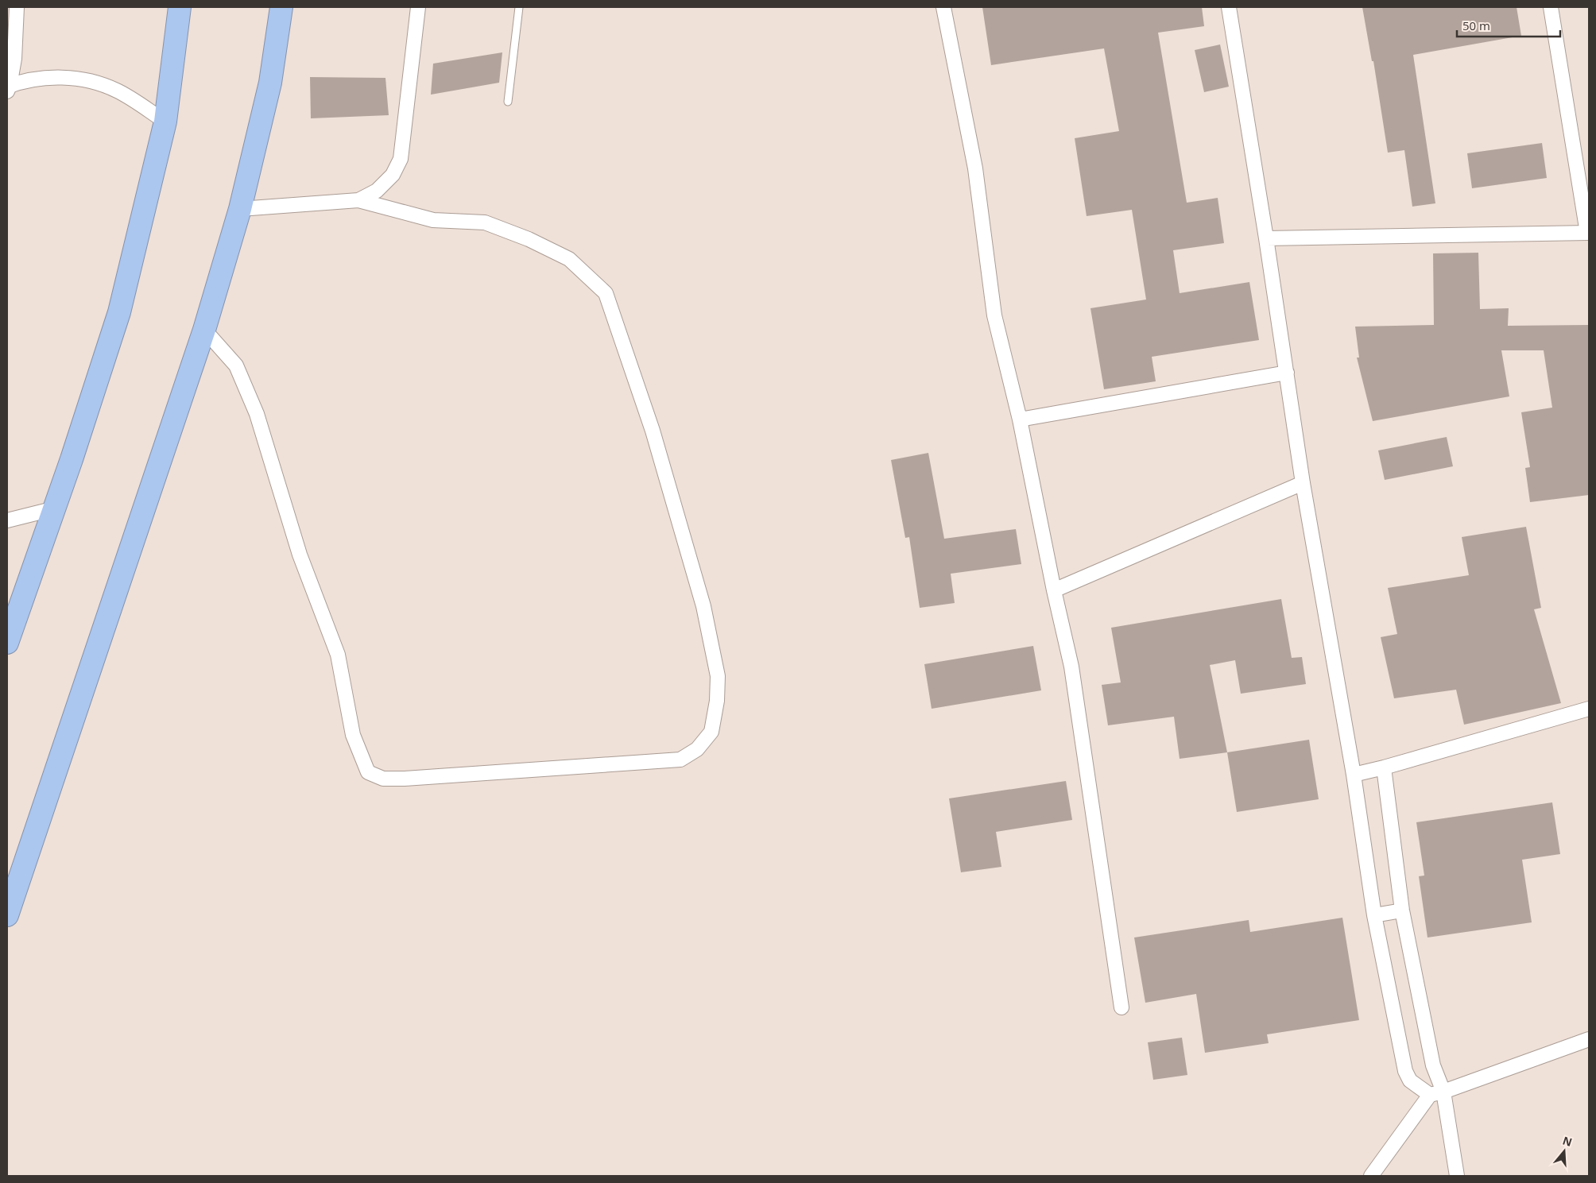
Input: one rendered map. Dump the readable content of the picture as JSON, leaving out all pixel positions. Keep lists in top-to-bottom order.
{
  "scale_bar": "50 m",
  "north": "top"
}
